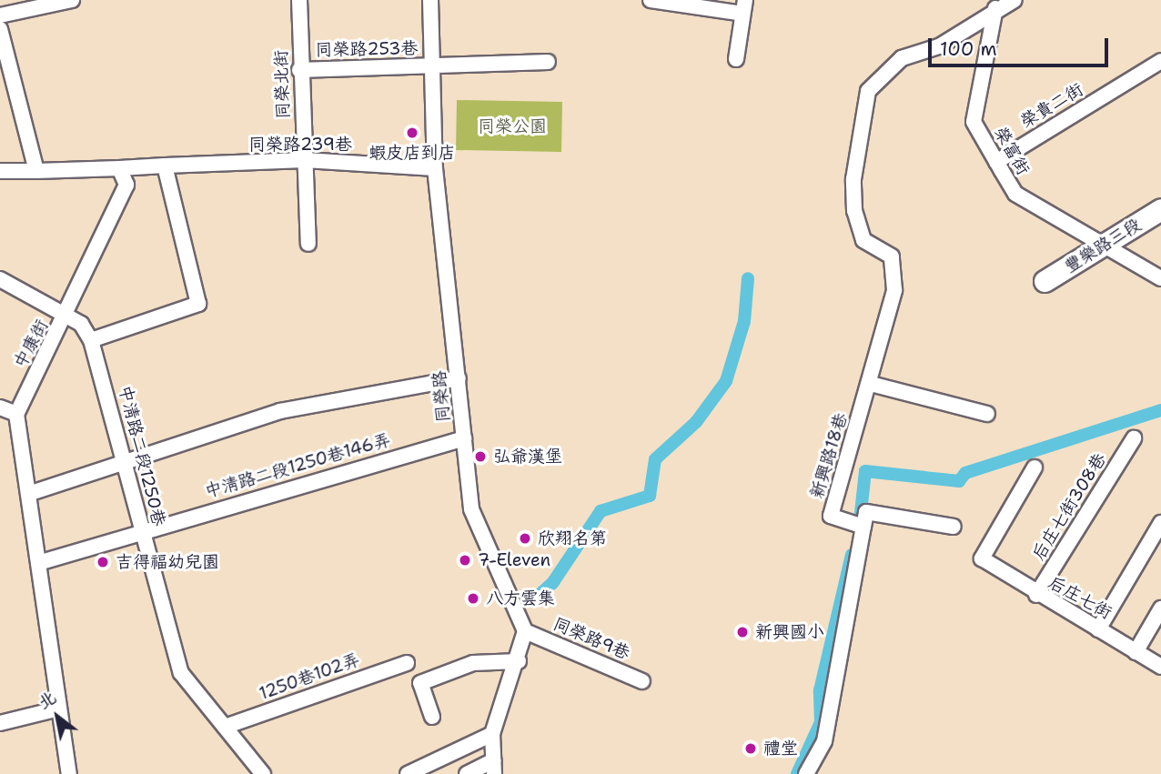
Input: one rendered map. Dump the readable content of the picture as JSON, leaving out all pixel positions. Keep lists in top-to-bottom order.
{
  "streets": {
    "street": [
      "同榮路253巷",
      "同榮北街",
      "榮貴二街",
      "同榮路239巷",
      "榮富街",
      "豐樂路三段",
      "中康街",
      "同榮路",
      "中清路二段1250巷",
      "新興路18巷",
      "中清路二段1250巷146弄",
      "后庄七街308巷",
      "后庄七街",
      "同榮路9巷",
      "1250巷102弄"
    ]
  },
  "crossings": [
    ["同榮路253巷", "同榮北街"],
    ["同榮路253巷", "同榮路"],
    ["同榮北街", "同榮路239巷"],
    ["榮貴二街", "榮富街"],
    ["同榮路239巷", "中康街"],
    ["同榮路239巷", "同榮路"],
    ["榮富街", "豐樂路三段"],
    ["榮富街", "新興路18巷"],
    ["中康街", "中清路二段1250巷"],
    ["同榮路", "中清路二段1250巷146弄"],
    ["同榮路", "同榮路9巷"],
    ["中清路二段1250巷", "中清路二段1250巷146弄"],
    ["中清路二段1250巷", "1250巷102弄"],
    ["后庄七街308巷", "后庄七街"]
  ],
  "parks": ["同榮公園"],
  "places": [
    "蝦皮店到店",
    "弘爺漢堡",
    "欣翔名第",
    "7-Eleven",
    "吉得福幼兒園",
    "八方雲集",
    "新興國小",
    "禮堂"
  ],
  "scale_bar": "100 m",
  "north": "top left"
}
